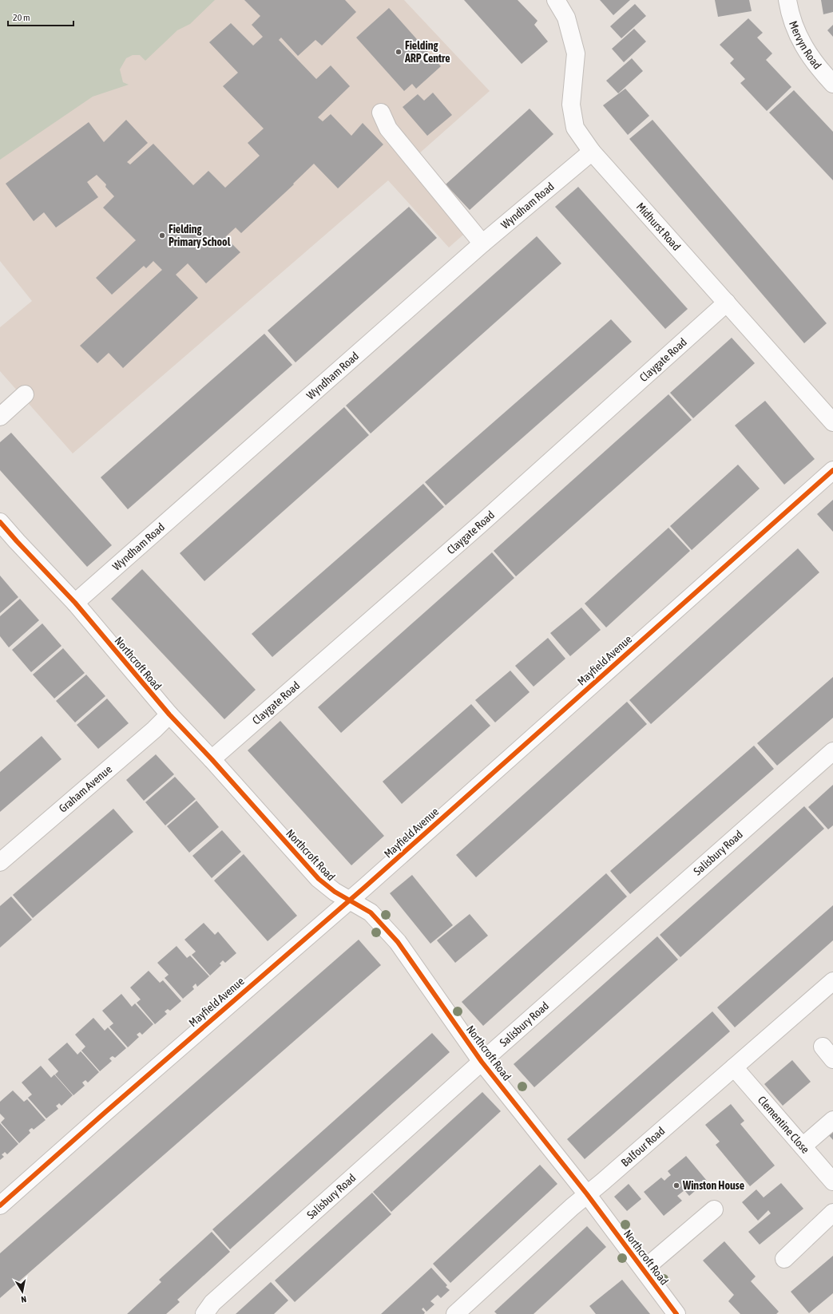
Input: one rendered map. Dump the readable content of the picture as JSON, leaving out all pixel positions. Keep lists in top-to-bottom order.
{
  "streets": {
    "street": [
      "Mervyn Road",
      "Wyndham Road",
      "Midhurst Road",
      "Claygate Road",
      "Mayfield Avenue",
      "Northcroft Road",
      "Graham Avenue",
      "Salisbury Road",
      "Clementine Close",
      "Balfour Road"
    ]
  },
  "crossings": [
    ["Wyndham Road", "Midhurst Road"],
    ["Wyndham Road", "Northcroft Road"],
    ["Midhurst Road", "Claygate Road"],
    ["Claygate Road", "Northcroft Road"],
    ["Mayfield Avenue", "Northcroft Road"],
    ["Northcroft Road", "Graham Avenue"],
    ["Northcroft Road", "Salisbury Road"],
    ["Northcroft Road", "Balfour Road"],
    ["Clementine Close", "Balfour Road"]
  ],
  "places": ["Fielding ARP Centre", "Fielding Primary School", "Winston House"],
  "scale_bar": "20 m",
  "north": "bottom"
}
